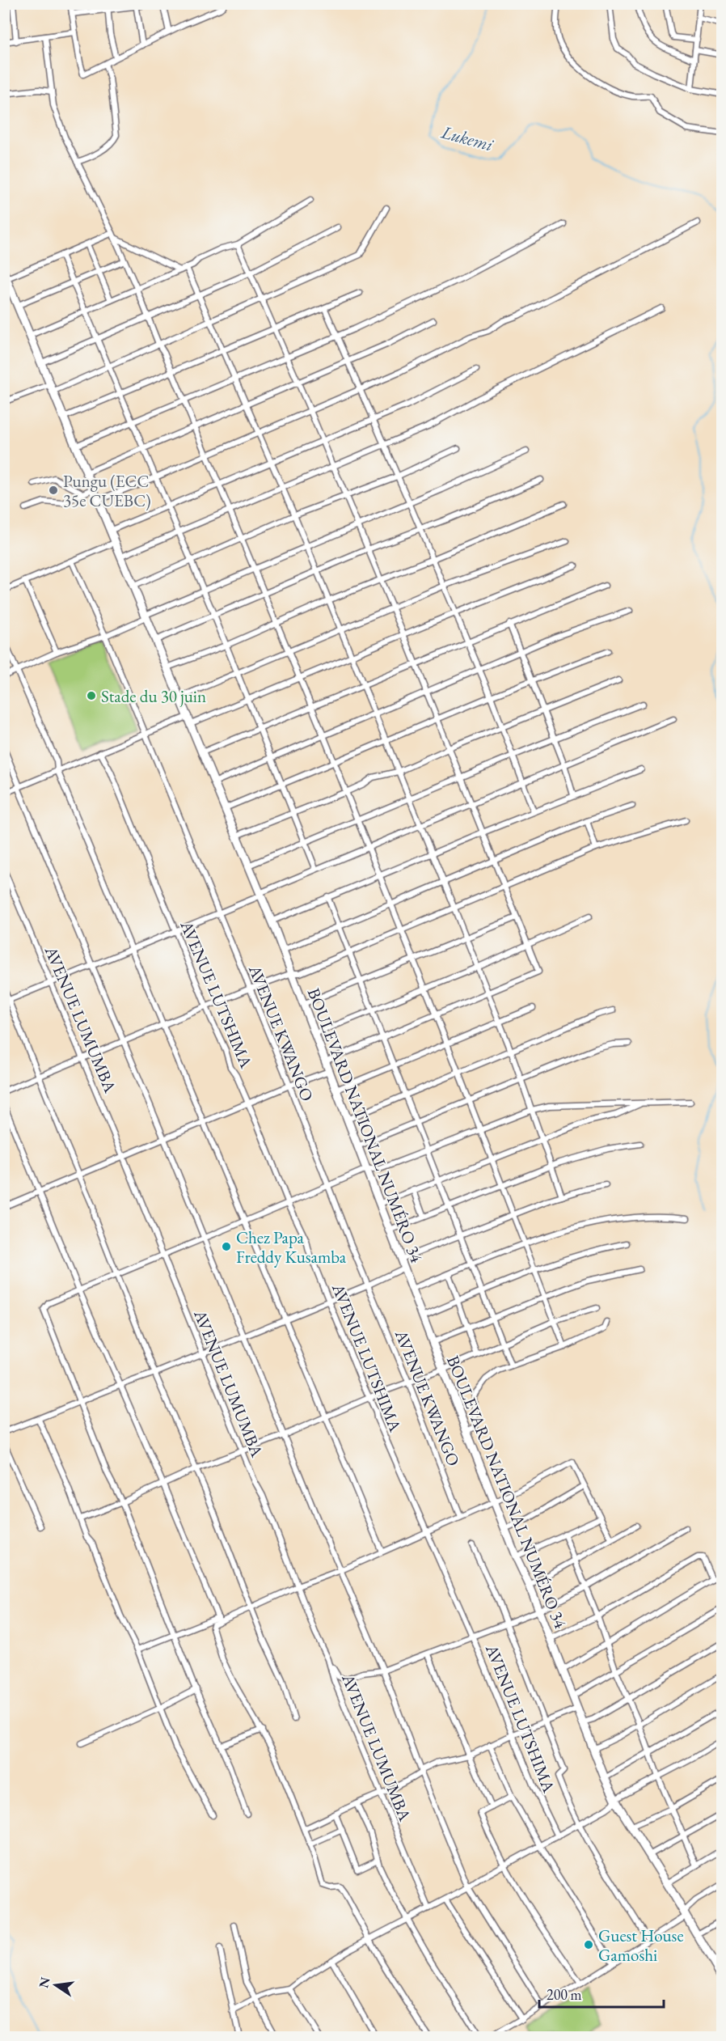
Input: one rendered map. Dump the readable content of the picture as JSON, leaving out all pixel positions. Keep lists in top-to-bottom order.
{
  "streets": {
    "main road": ["BOULEVARD NATIONAL NUMÉRO 34"],
    "street": ["AVENUE LUTSHIMA", "AVENUE LUMUMBA", "AVENUE KWANGO"]
  },
  "water": ["Lukemi"],
  "places": [
    "Pungu (ECC 35e CUEBC)",
    "Stade du 30 juin",
    "Chez Papa Freddy Kusamba",
    "Guest House Gamoshi"
  ],
  "scale_bar": "200 m",
  "north": "left"
}
